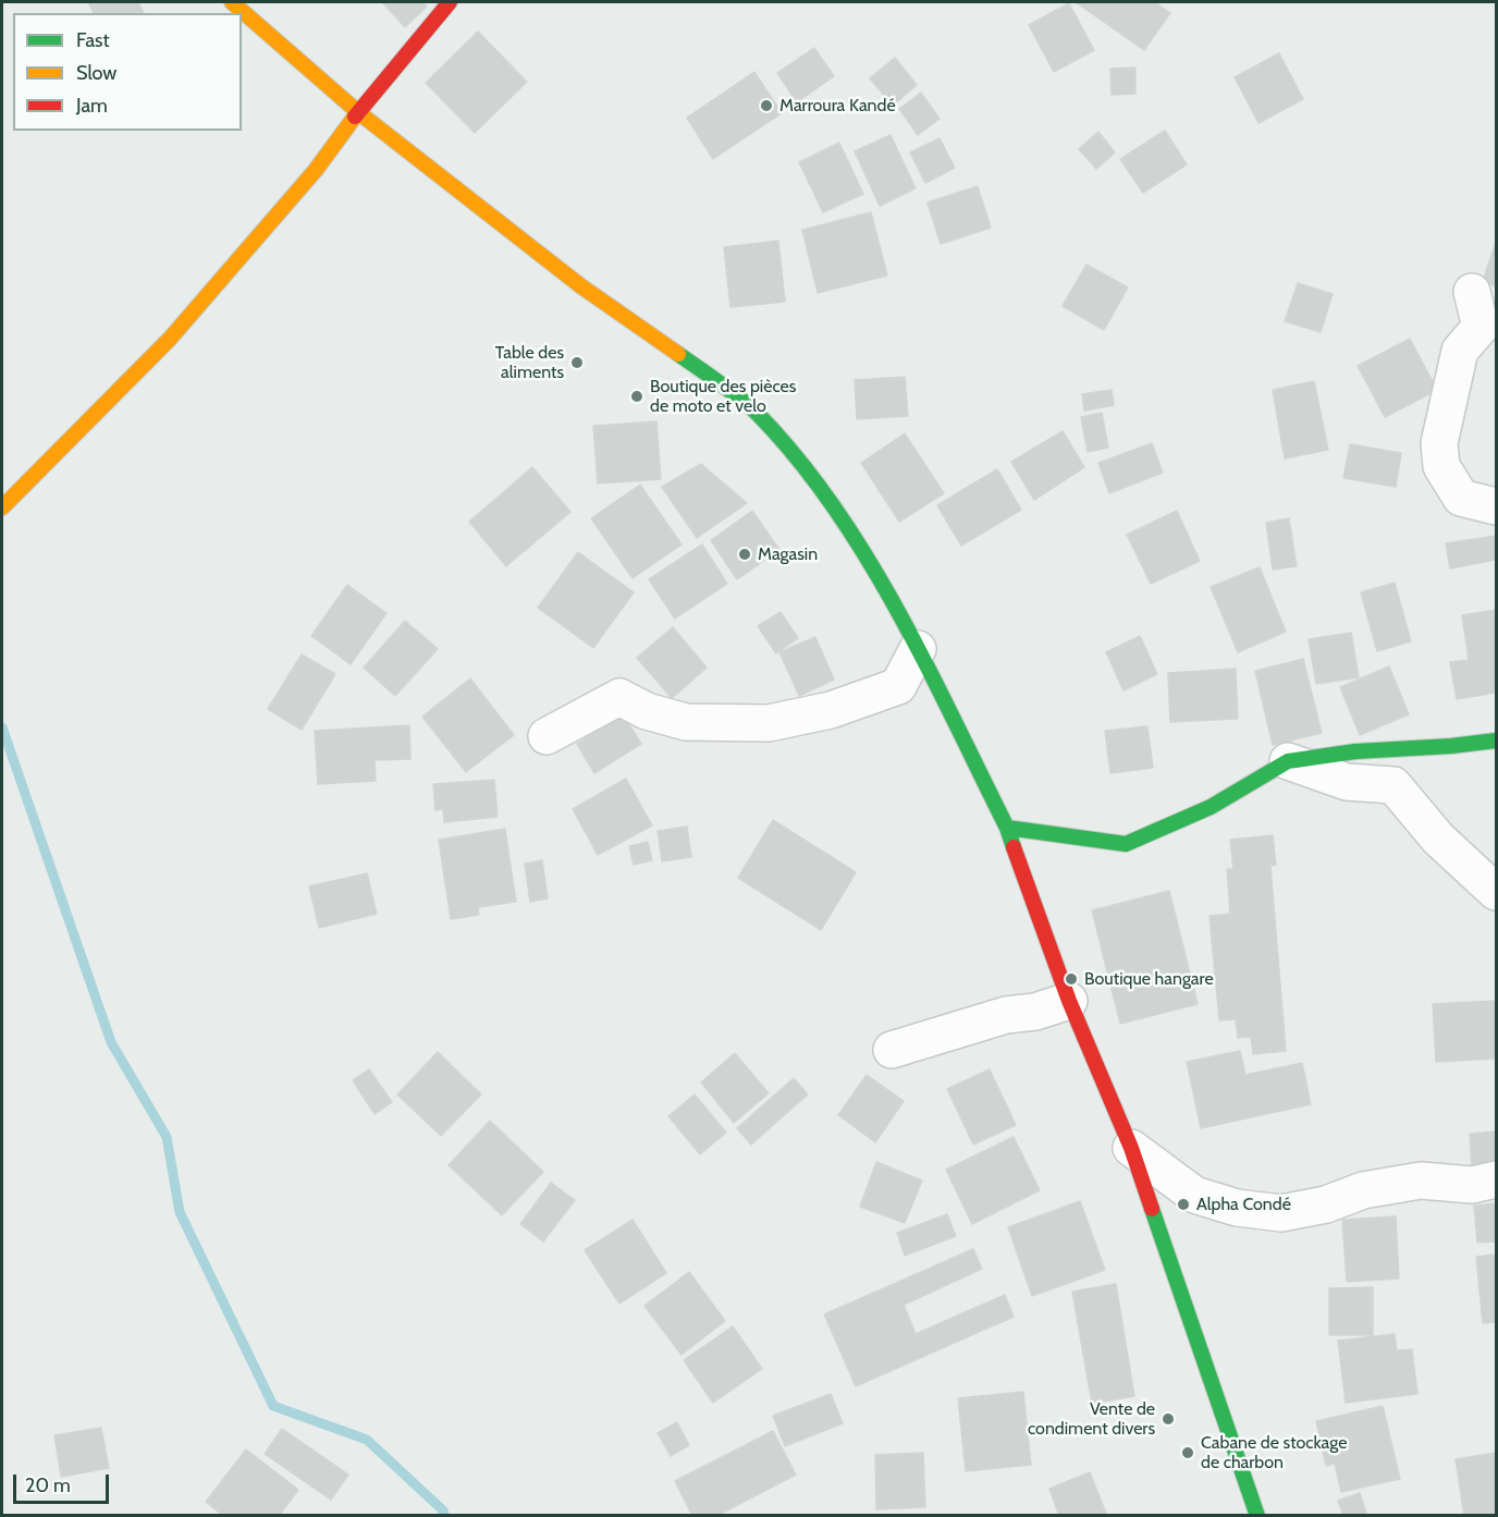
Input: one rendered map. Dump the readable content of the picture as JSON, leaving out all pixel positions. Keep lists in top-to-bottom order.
{
  "places": [
    "Marroura Kandé",
    "Table des aliments",
    "Boutique des pièces de moto et velo",
    "Magasin",
    "Boutique hangare",
    "Alpha Condé",
    "Vente de condiment divers",
    "Cabane de stockage de charbon"
  ],
  "legend": ["Fast", "Slow", "Jam"],
  "scale_bar": "20 m"
}
